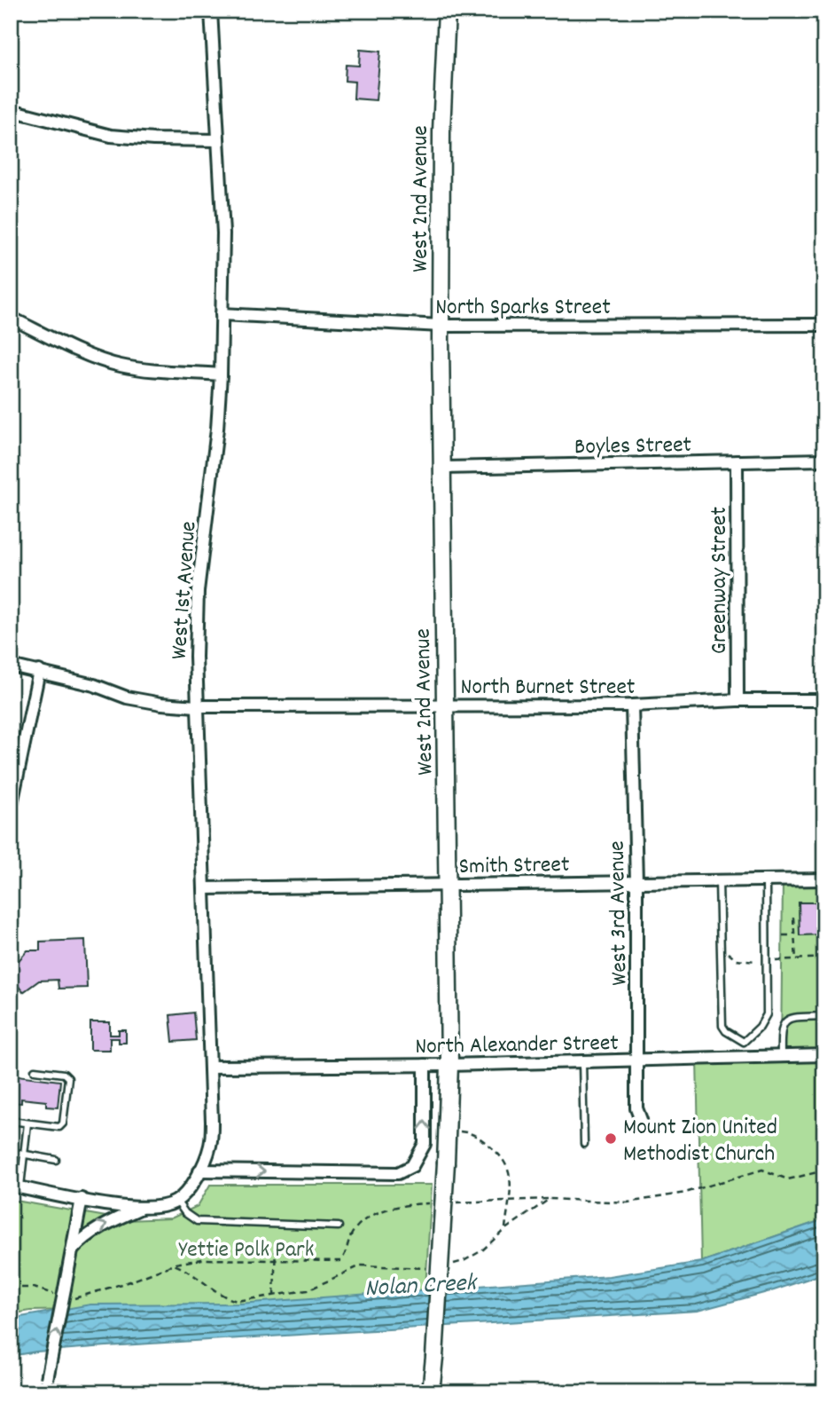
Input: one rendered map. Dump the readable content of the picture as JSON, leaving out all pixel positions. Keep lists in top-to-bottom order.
{
  "streets": {
    "street": [
      "West 2nd Avenue",
      "North Sparks Street",
      "Boyles Street",
      "Greenway Street",
      "West 1st Avenue",
      "North Burnet Street",
      "Smith Street",
      "West 3rd Avenue",
      "North Alexander Street"
    ]
  },
  "crossings": [
    ["West 2nd Avenue", "North Sparks Street"],
    ["West 2nd Avenue", "Boyles Street"],
    ["West 2nd Avenue", "North Burnet Street"],
    ["West 2nd Avenue", "Smith Street"],
    ["West 2nd Avenue", "North Alexander Street"],
    ["North Sparks Street", "West 1st Avenue"],
    ["Boyles Street", "Greenway Street"],
    ["Greenway Street", "North Burnet Street"],
    ["West 1st Avenue", "North Burnet Street"],
    ["West 1st Avenue", "Smith Street"],
    ["West 1st Avenue", "North Alexander Street"],
    ["North Burnet Street", "West 3rd Avenue"],
    ["Smith Street", "West 3rd Avenue"],
    ["West 3rd Avenue", "North Alexander Street"]
  ],
  "water": ["Nolan Creek"],
  "parks": ["Yettie Polk Park"],
  "places": ["Mount Zion United Methodist Church"]
}
